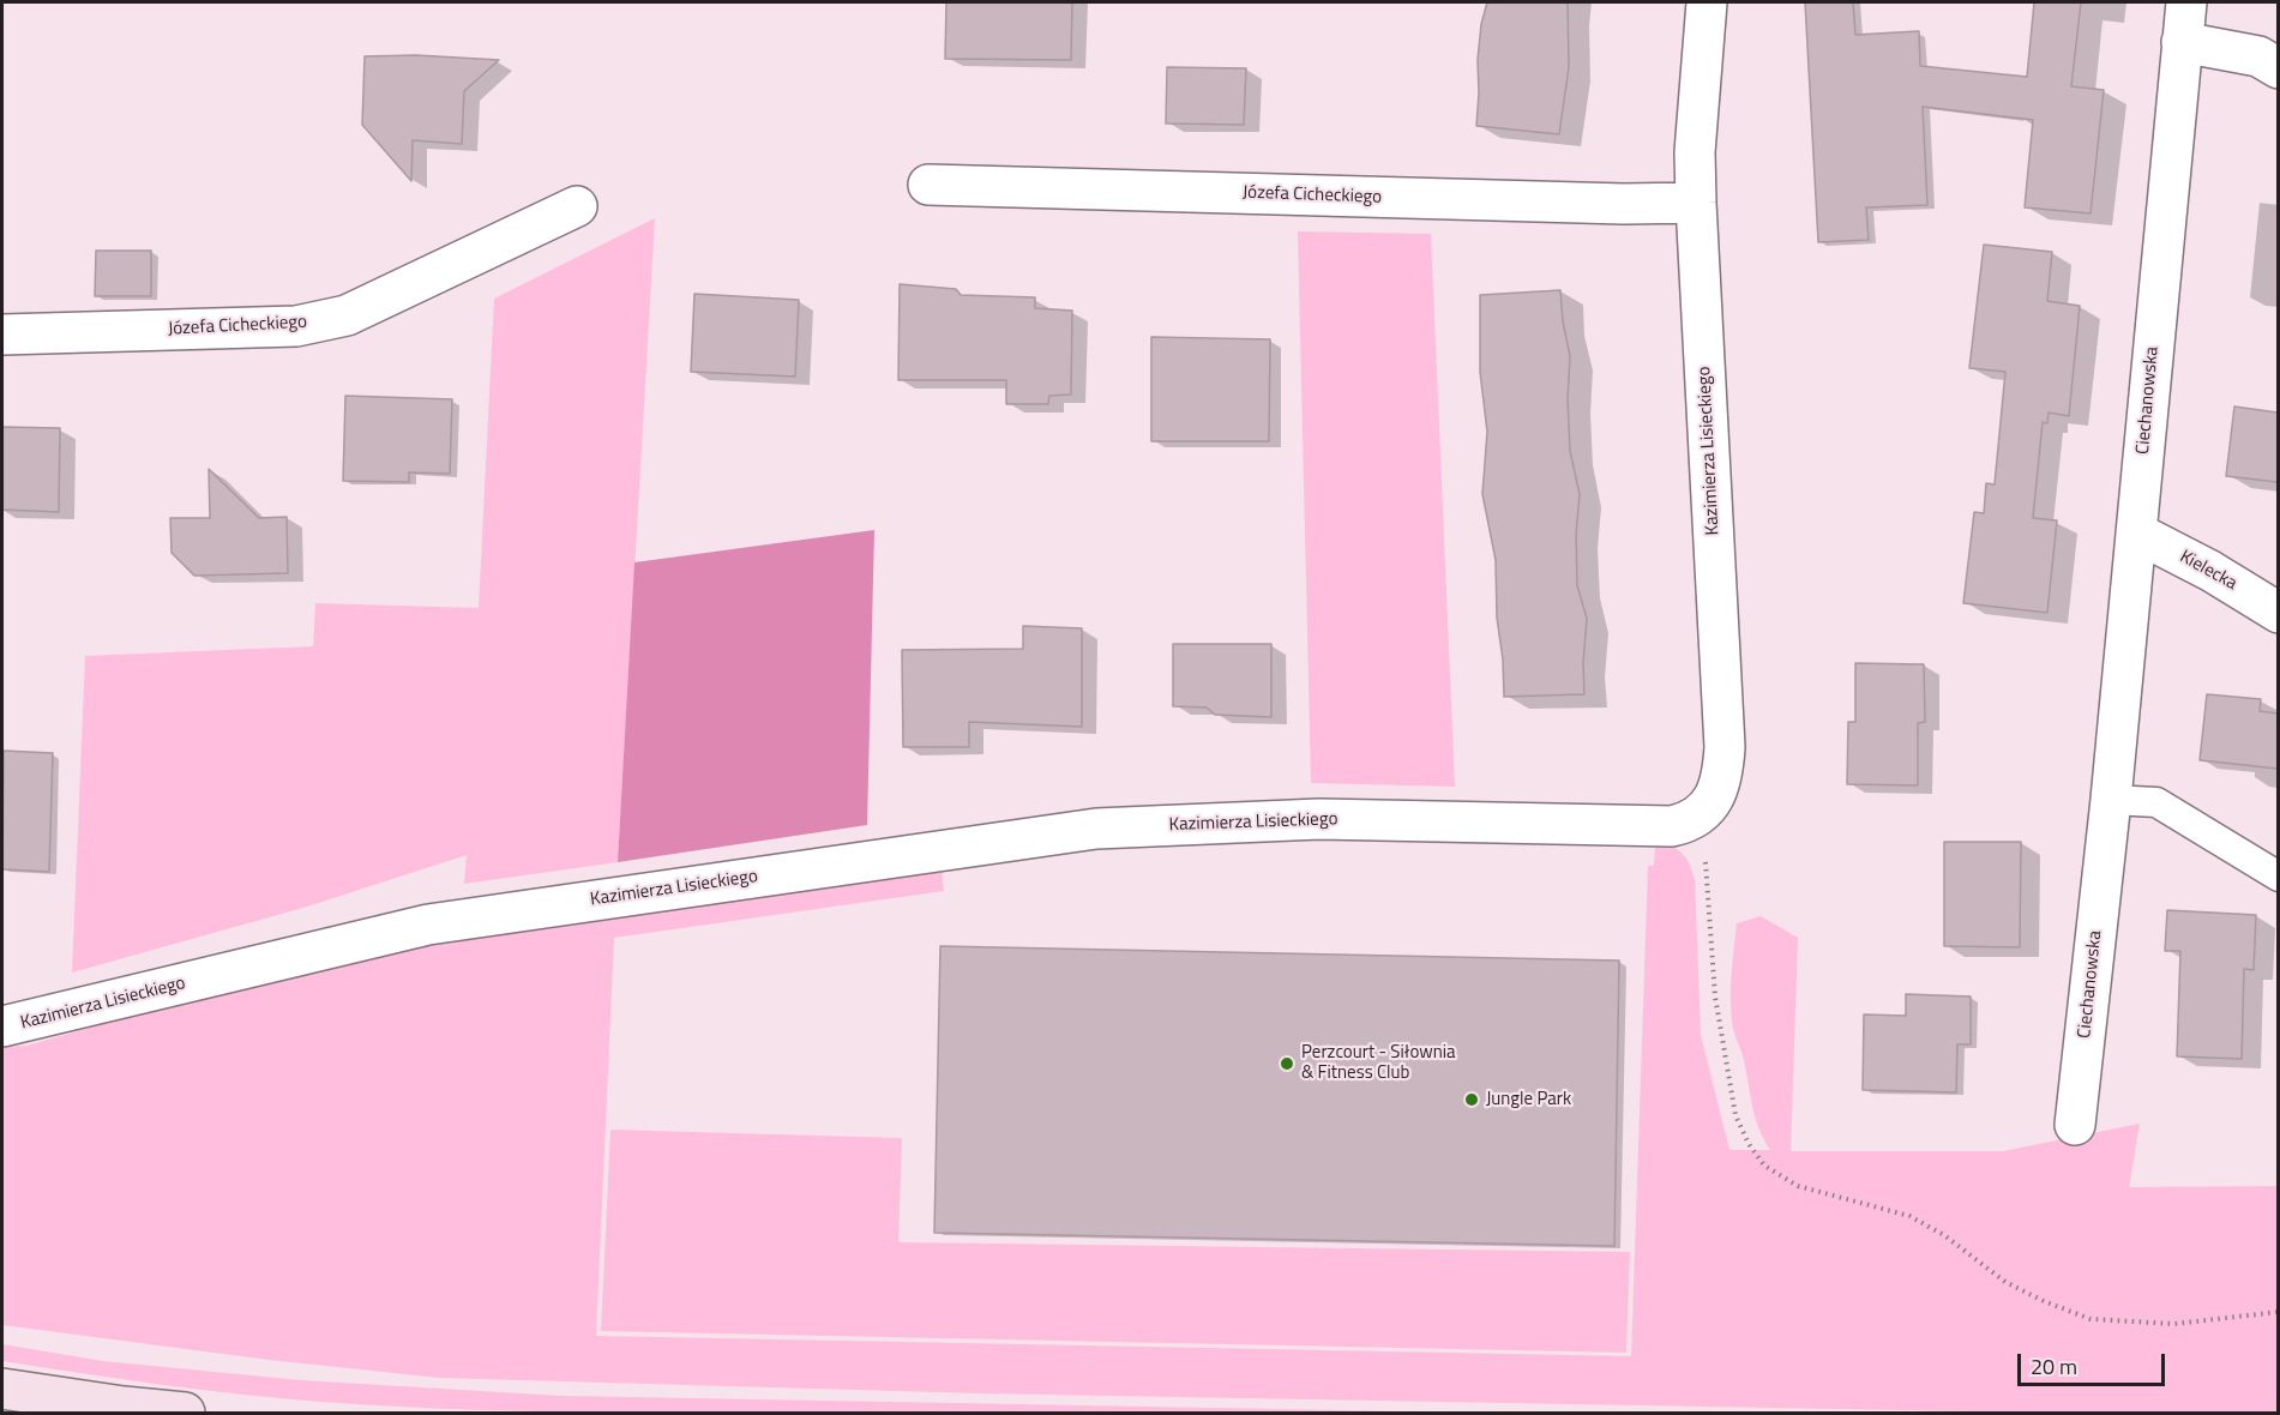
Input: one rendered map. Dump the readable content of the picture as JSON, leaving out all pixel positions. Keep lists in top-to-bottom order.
{
  "streets": {
    "street": [
      "Józefa Cicheckiego",
      "Ciechanowska",
      "Kazimierza Lisieckiego",
      "Kielecka"
    ]
  },
  "crossings": [
    ["Józefa Cicheckiego", "Kazimierza Lisieckiego"],
    ["Ciechanowska", "Kielecka"]
  ],
  "places": ["Perzcourt - Siłownia & Fitness Club", "Jungle Park"],
  "scale_bar": "20 m"
}
